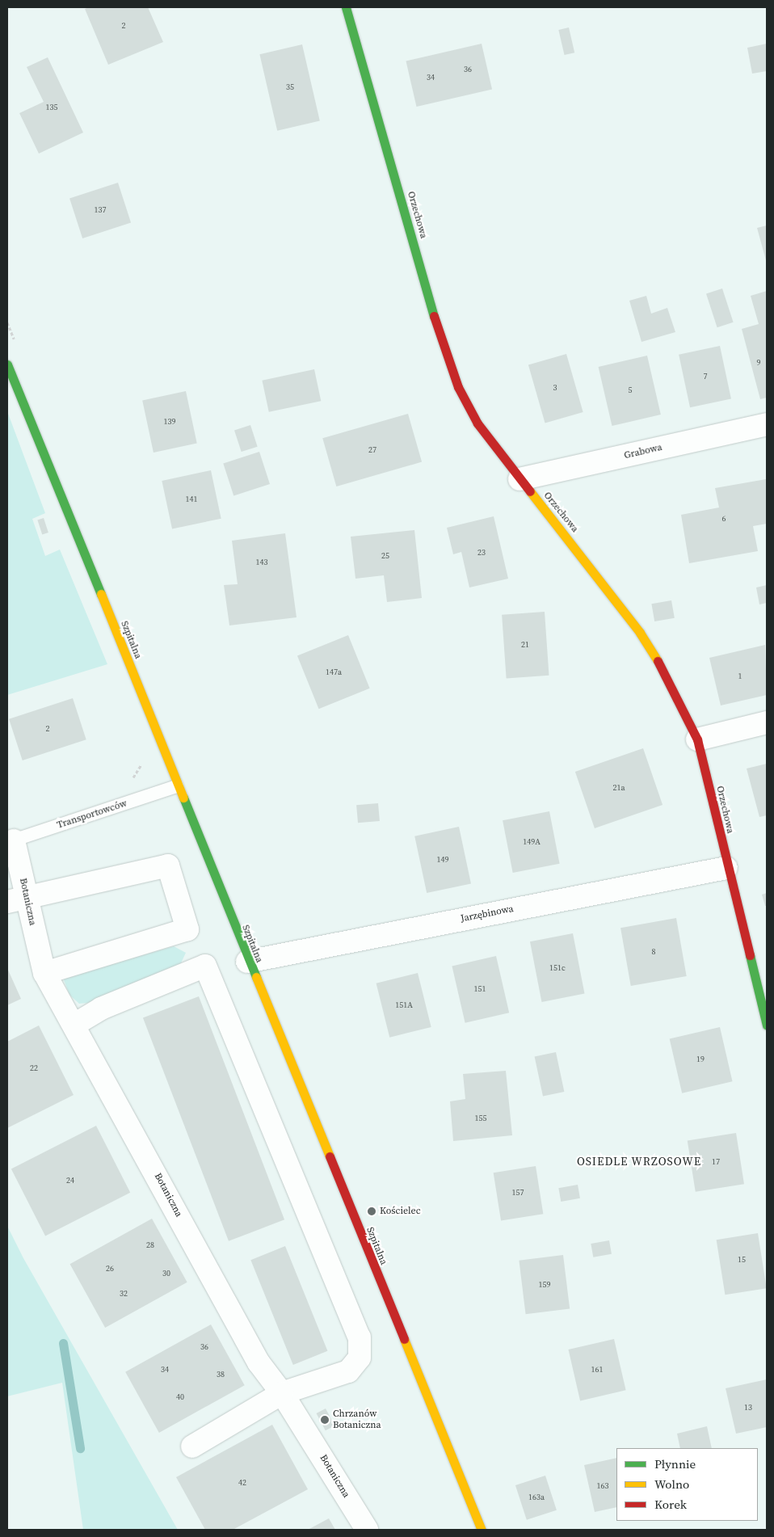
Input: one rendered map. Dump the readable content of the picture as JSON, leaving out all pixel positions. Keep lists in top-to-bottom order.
{
  "streets": {
    "main road": ["Orzechowa", "Szpitalna"],
    "street": ["Grabowa", "Botaniczna", "Jarzębinowa"],
    "lane": ["Transportowców"]
  },
  "crossings": [
    ["Orzechowa", "Grabowa"],
    ["Orzechowa", "Jarzębinowa"],
    ["Szpitalna", "Transportowców"],
    ["Szpitalna", "Jarzębinowa"],
    ["Transportowców", "Botaniczna"]
  ],
  "districts": ["OSIEDLE WRZOSOWE"],
  "places": ["Kościelec", "Chrzanów Botaniczna"],
  "house_numbers": [
    "2",
    "36",
    "34",
    "35",
    "135",
    "137",
    "9",
    "7",
    "3",
    "5",
    "139",
    "27",
    "141",
    "6",
    "23",
    "25",
    "143",
    "21",
    "147a",
    "1",
    "2",
    "21a",
    "149A",
    "149",
    "8",
    "151c",
    "151",
    "151A",
    "19",
    "22",
    "155",
    "17",
    "24",
    "157",
    "28",
    "15",
    "26",
    "30",
    "159",
    "32",
    "36",
    "34",
    "161",
    "38",
    "40",
    "13",
    "42",
    "163",
    "163a"
  ],
  "legend": ["Płynnie", "Wolno", "Korek"]
}
